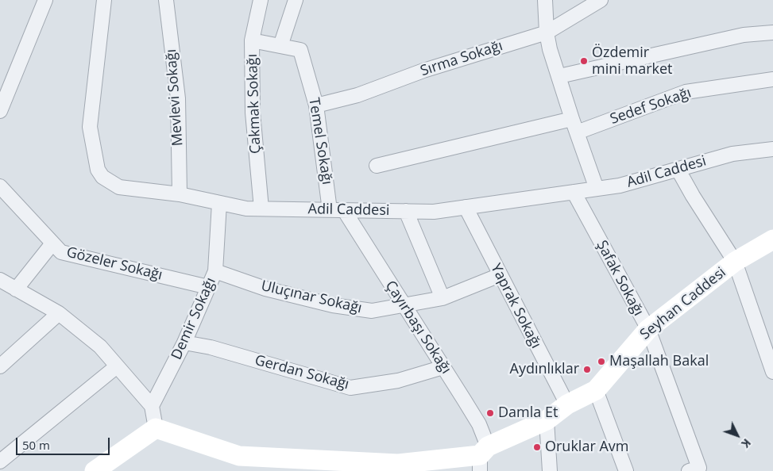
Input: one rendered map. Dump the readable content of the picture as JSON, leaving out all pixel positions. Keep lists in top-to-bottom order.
{
  "streets": {
    "street": [
      "Sırma Sokağı",
      "Mevlevi Sokağı",
      "Çakmak Sokağı",
      "Sedef Sokağı",
      "Temel Sokağı",
      "Adil Caddesi",
      "Gözeler Sokağı",
      "Şafak Sokağı",
      "Uluçınar Sokağı",
      "Seyhan Caddesi",
      "Yaprak Sokağı",
      "Demir Sokağı",
      "Çayırbaşı Sokağı",
      "Gerdan Sokağı"
    ]
  },
  "crossings": [
    ["Sırma Sokağı", "Temel Sokağı"],
    ["Mevlevi Sokağı", "Adil Caddesi"],
    ["Çakmak Sokağı", "Adil Caddesi"],
    ["Temel Sokağı", "Adil Caddesi"],
    ["Temel Sokağı", "Çayırbaşı Sokağı"],
    ["Adil Caddesi", "Şafak Sokağı"],
    ["Adil Caddesi", "Yaprak Sokağı"],
    ["Adil Caddesi", "Demir Sokağı"],
    ["Adil Caddesi", "Çayırbaşı Sokağı"],
    ["Gözeler Sokağı", "Demir Sokağı"],
    ["Şafak Sokağı", "Seyhan Caddesi"],
    ["Uluçınar Sokağı", "Yaprak Sokağı"],
    ["Uluçınar Sokağı", "Demir Sokağı"],
    ["Uluçınar Sokağı", "Çayırbaşı Sokağı"],
    ["Seyhan Caddesi", "Yaprak Sokağı"],
    ["Seyhan Caddesi", "Çayırbaşı Sokağı"],
    ["Demir Sokağı", "Gerdan Sokağı"],
    ["Çayırbaşı Sokağı", "Gerdan Sokağı"]
  ],
  "places": [
    "Özdemir mini market",
    "Maşallah Bakal",
    "Aydınlıklar",
    "Damla Et",
    "Oruklar Avm"
  ],
  "scale_bar": "50 m",
  "north": "bottom right"
}
